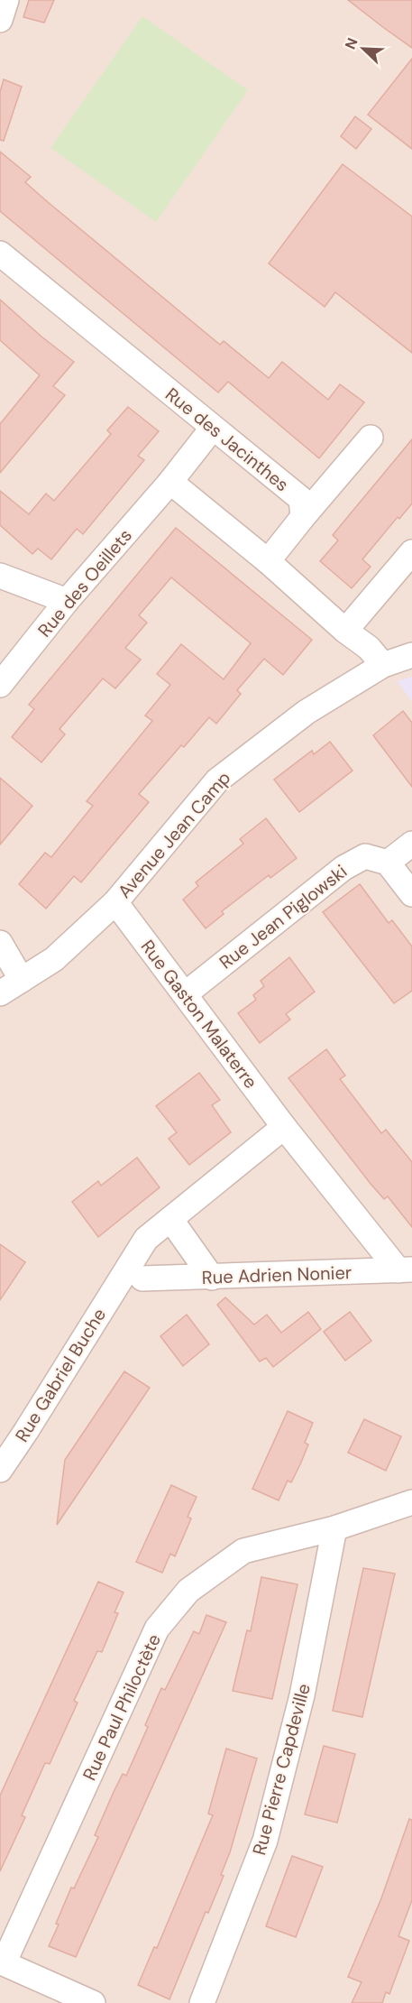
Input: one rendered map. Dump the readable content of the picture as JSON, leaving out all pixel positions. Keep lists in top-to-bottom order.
{
  "streets": {
    "street": [
      "Rue des Jacinthes",
      "Rue des Oeillets",
      "Avenue Jean Camp",
      "Rue Jean Piglowski",
      "Rue Gaston Malaterre",
      "Rue Adrien Nonier",
      "Rue Gabriel Buche",
      "Rue Paul Philoctète",
      "Rue Pierre Capdeville"
    ]
  },
  "crossings": [
    ["Rue des Jacinthes", "Rue des Oeillets"],
    ["Avenue Jean Camp", "Rue Gaston Malaterre"],
    ["Rue Jean Piglowski", "Rue Gaston Malaterre"],
    ["Rue Gaston Malaterre", "Rue Adrien Nonier"],
    ["Rue Adrien Nonier", "Rue Gabriel Buche"],
    ["Rue Paul Philoctète", "Rue Pierre Capdeville"]
  ],
  "north": "top left"
}
